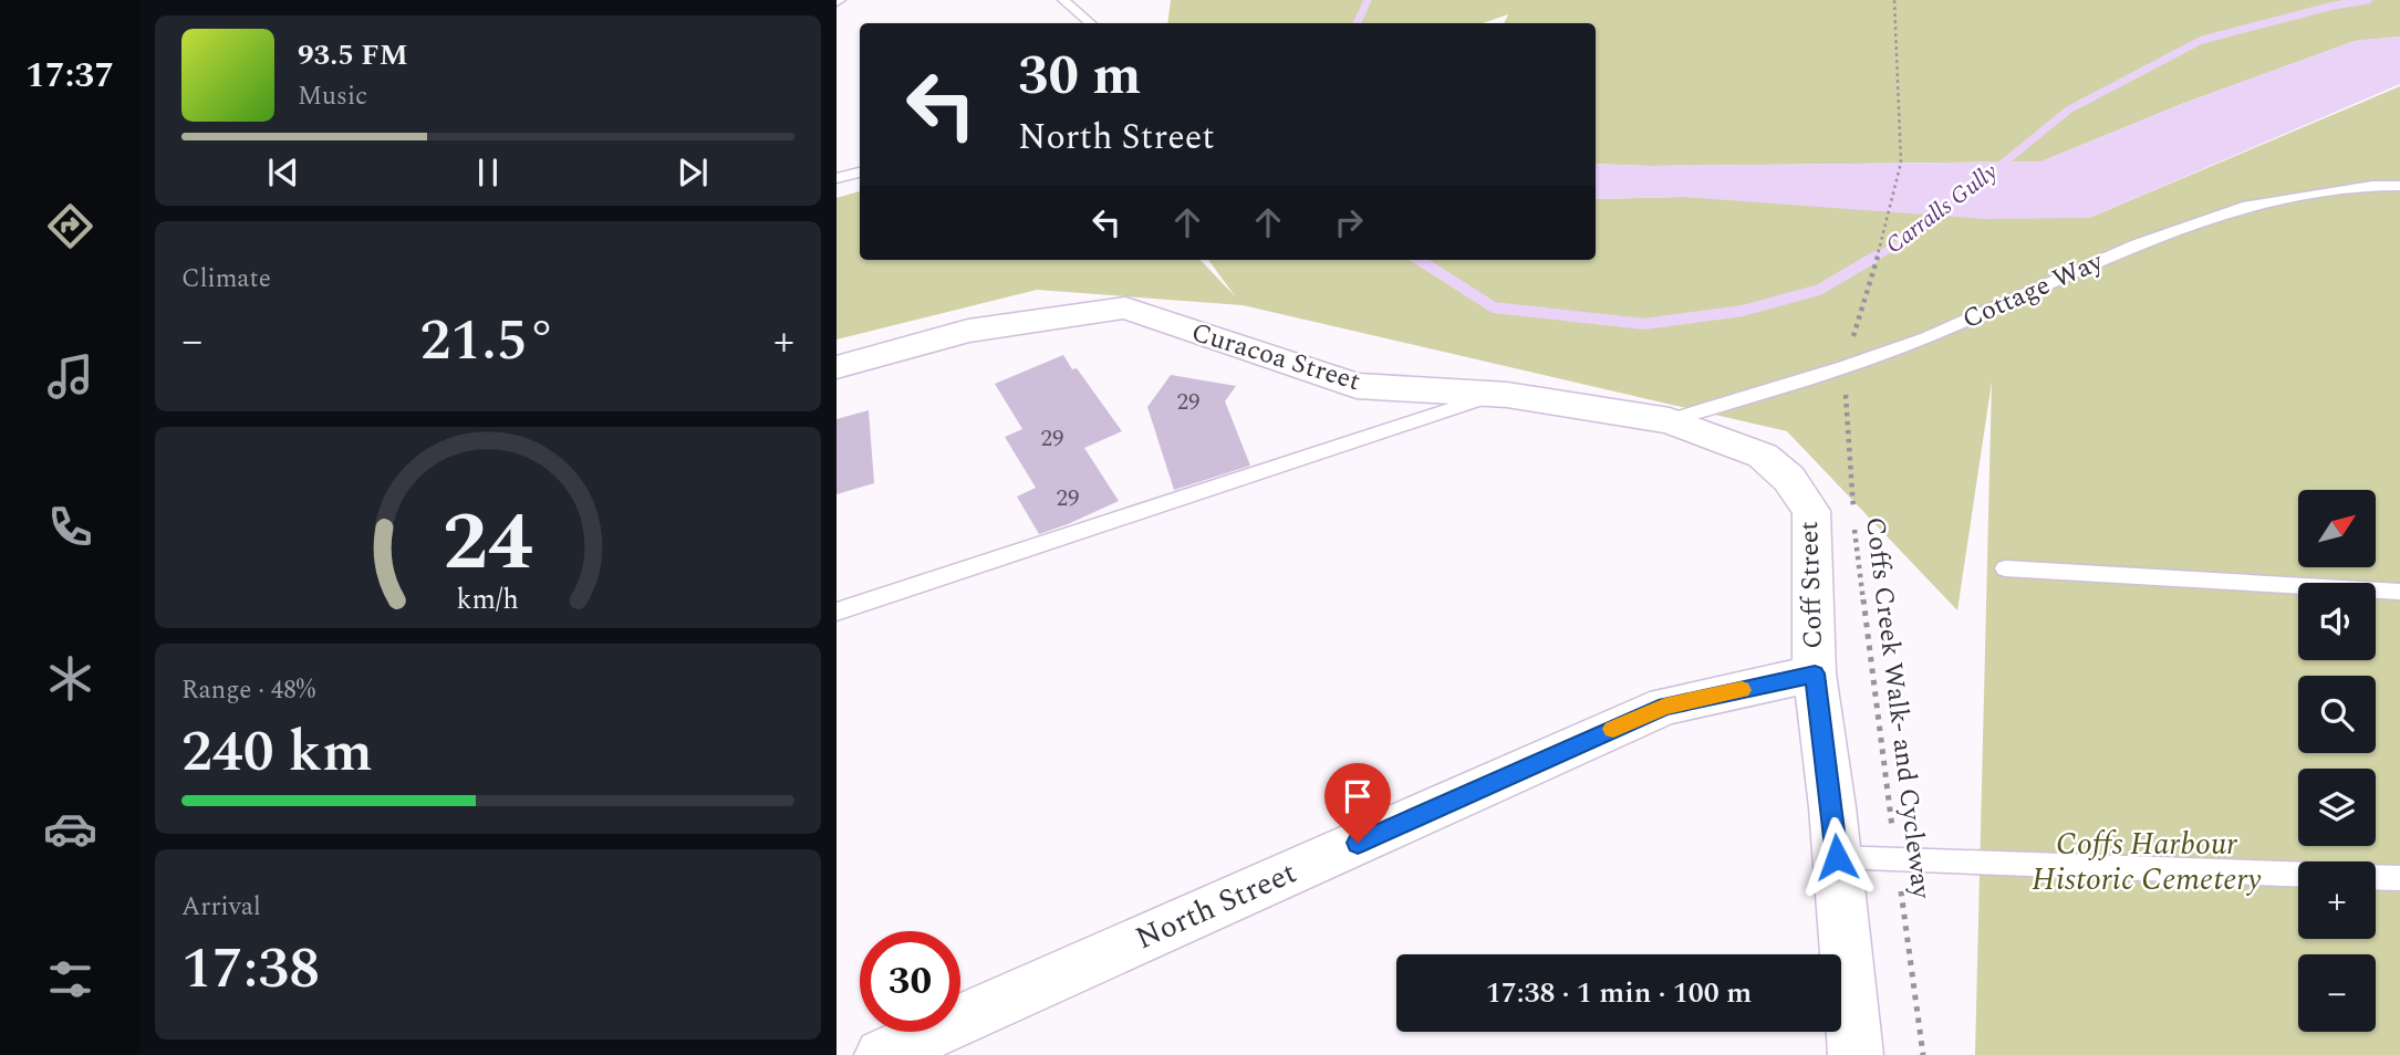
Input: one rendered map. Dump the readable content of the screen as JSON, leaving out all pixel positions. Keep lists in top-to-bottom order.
{
  "streets": {
    "street": ["Curacoa Street", "Coff Street", "North Street"],
    "lane": ["Cottage Way"],
    "path": ["Coffs Creek Walk- and Cycleway"]
  },
  "crossings": [
    ["Cottage Way", "Curacoa Street"],
    ["Cottage Way", "Coffs Creek Walk- and Cycleway"],
    ["Curacoa Street", "Coff Street"],
    ["Coff Street", "North Street"]
  ],
  "water": ["Carralls Gully"],
  "parks": ["Coffs Harbour Historic Cemetery"],
  "house_numbers": ["29", "29", "29"],
  "north": "top right",
  "page": {
    "tabs": "17:37",
    "turn": ["30 m", "North Street"],
    "song": ["93.5 FM", "Music"],
    "tile": [
      "Climate",
      ["Range · 48%", "240 km"],
      ["Arrival", "17:38"]
    ],
    "heat": ["−", "21.5°", "+"],
    "map_buttons": ["+", "−"],
    "limit": "30",
    "trip": "17:38 · 1 min · 100 m",
    "gauge": ["24", "km/h"]
  }
}
